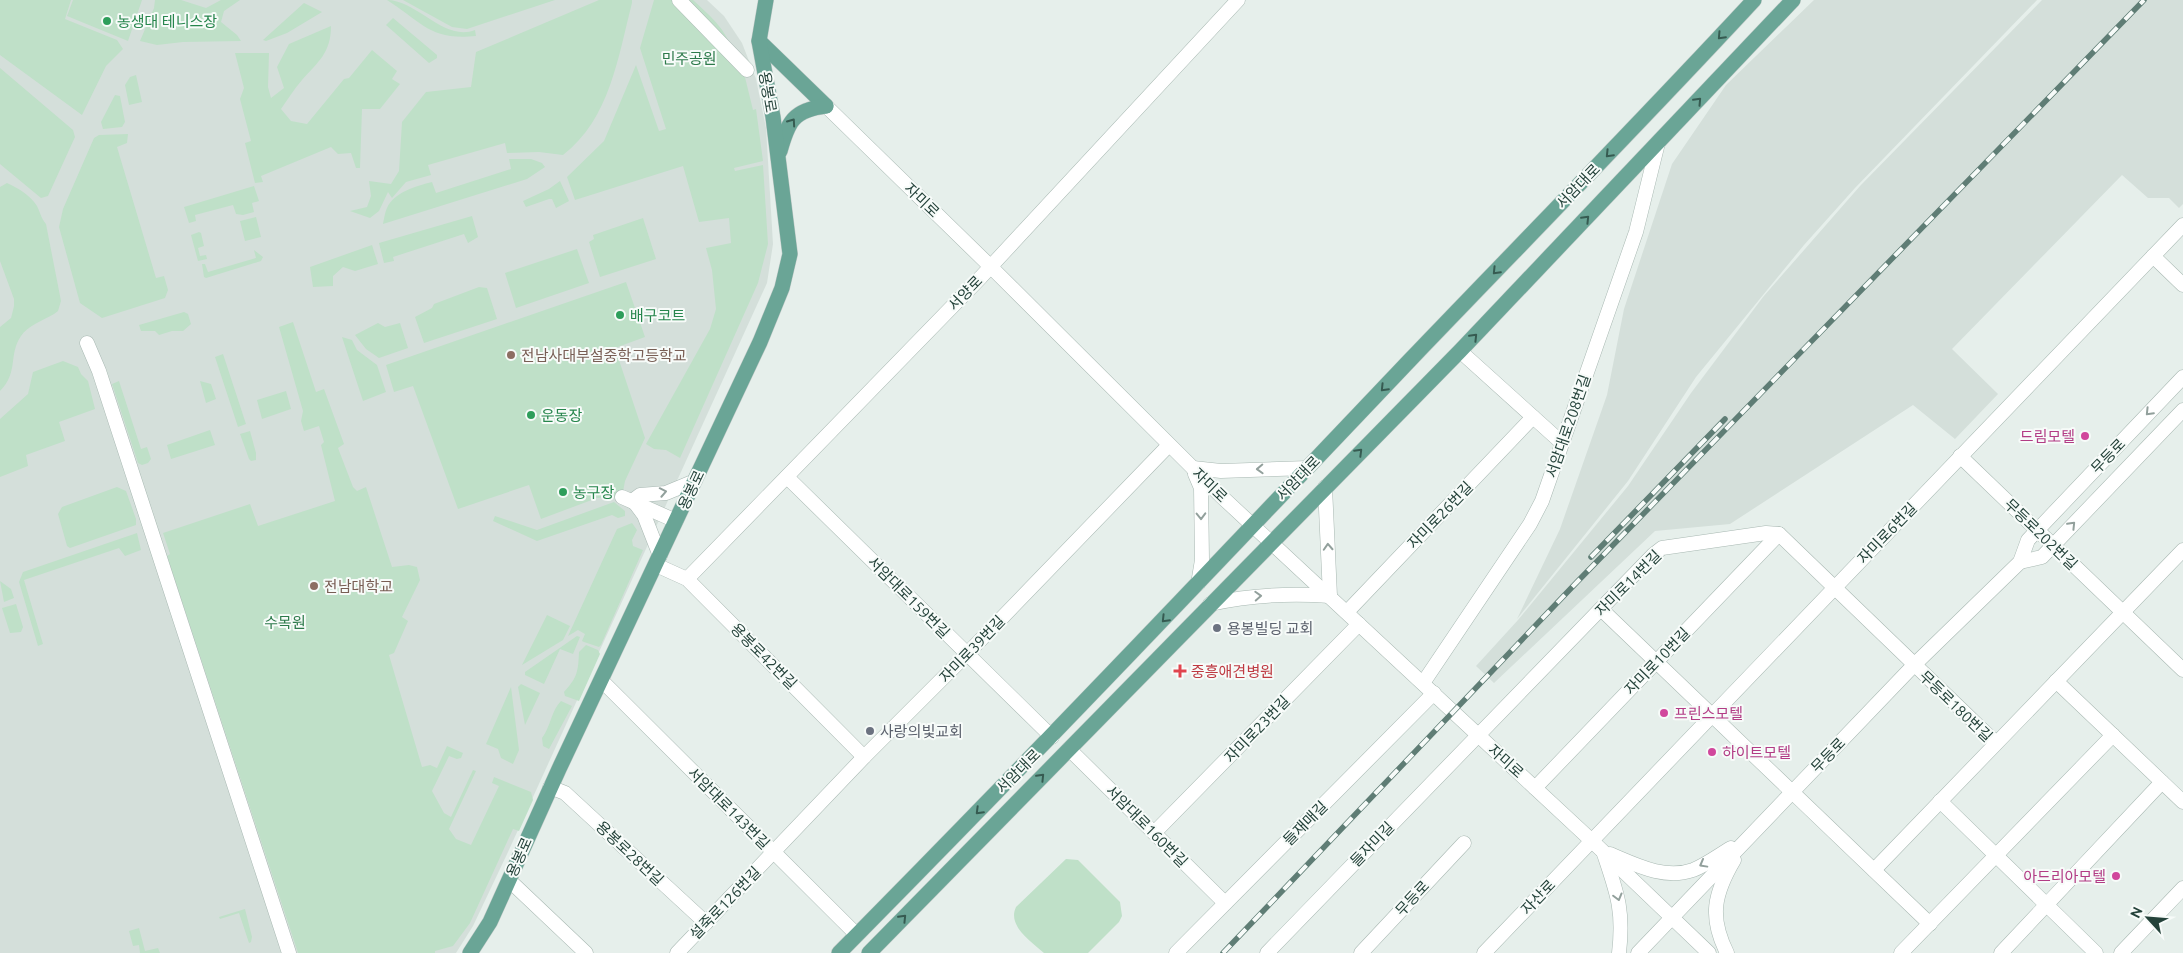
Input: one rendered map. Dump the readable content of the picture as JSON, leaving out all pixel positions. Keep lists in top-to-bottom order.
{
  "streets": {
    "main road": ["용봉로", "서암대로", "자미로"],
    "street": [
      "서양로",
      "서암대로208번길",
      "무등로",
      "자미로26번길",
      "자미로6번길",
      "무등로202번길",
      "자미로14번길",
      "서암대로159번길",
      "자미로39번길",
      "용봉로42번길",
      "자미로10번길",
      "무등로180번길",
      "자미로23번길",
      "서암대로143번길",
      "들재매길",
      "서암대로160번길",
      "들자미길",
      "용봉로28번길",
      "자산로",
      "설죽로126번길"
    ]
  },
  "crossings": [
    ["용봉로", "자미로"],
    ["용봉로", "용봉로42번길"],
    ["용봉로", "서암대로143번길"],
    ["용봉로", "용봉로28번길"],
    ["서암대로", "자미로"],
    ["서암대로", "서암대로208번길"],
    ["서암대로", "서암대로159번길"],
    ["서암대로", "서암대로143번길"],
    ["서암대로", "서암대로160번길"],
    ["자미로", "서양로"],
    ["자미로", "서암대로208번길"],
    ["자미로", "무등로"],
    ["자미로", "자미로26번길"],
    ["자미로", "자미로6번길"],
    ["자미로", "자미로14번길"],
    ["자미로", "자미로39번길"],
    ["자미로", "자미로10번길"],
    ["자미로", "자미로23번길"],
    ["자미로", "들재매길"],
    ["자미로", "들자미길"],
    ["자미로", "자산로"],
    ["서양로", "서암대로159번길"],
    ["서양로", "용봉로42번길"],
    ["무등로", "무등로202번길"],
    ["무등로", "무등로180번길"],
    ["자미로6번길", "무등로202번길"],
    ["자미로6번길", "무등로180번길"],
    ["자미로6번길", "자산로"],
    ["자미로14번길", "자미로10번길"],
    ["자미로14번길", "들자미길"],
    ["서암대로159번길", "자미로39번길"],
    ["자미로39번길", "용봉로42번길"],
    ["자미로39번길", "서암대로143번길"],
    ["자미로39번길", "설죽로126번길"],
    ["자미로23번길", "서암대로160번길"],
    ["서암대로143번길", "설죽로126번길"],
    ["들재매길", "서암대로160번길"],
    ["용봉로28번길", "설죽로126번길"]
  ],
  "parks": ["민주공원", "수목원"],
  "places": {
    "other": [
      "농생대 테니스장",
      "배구코트",
      "전남사대부설중학고등학교",
      "운동장",
      "드림모텔",
      "농구장",
      "전남대학교",
      "용봉빌딩 교회",
      "프린스모텔",
      "사랑의빛교회",
      "하이트모텔",
      "아드리아모텔"
    ],
    "health": ["중흥애견병원"]
  },
  "north": "top left"
}
